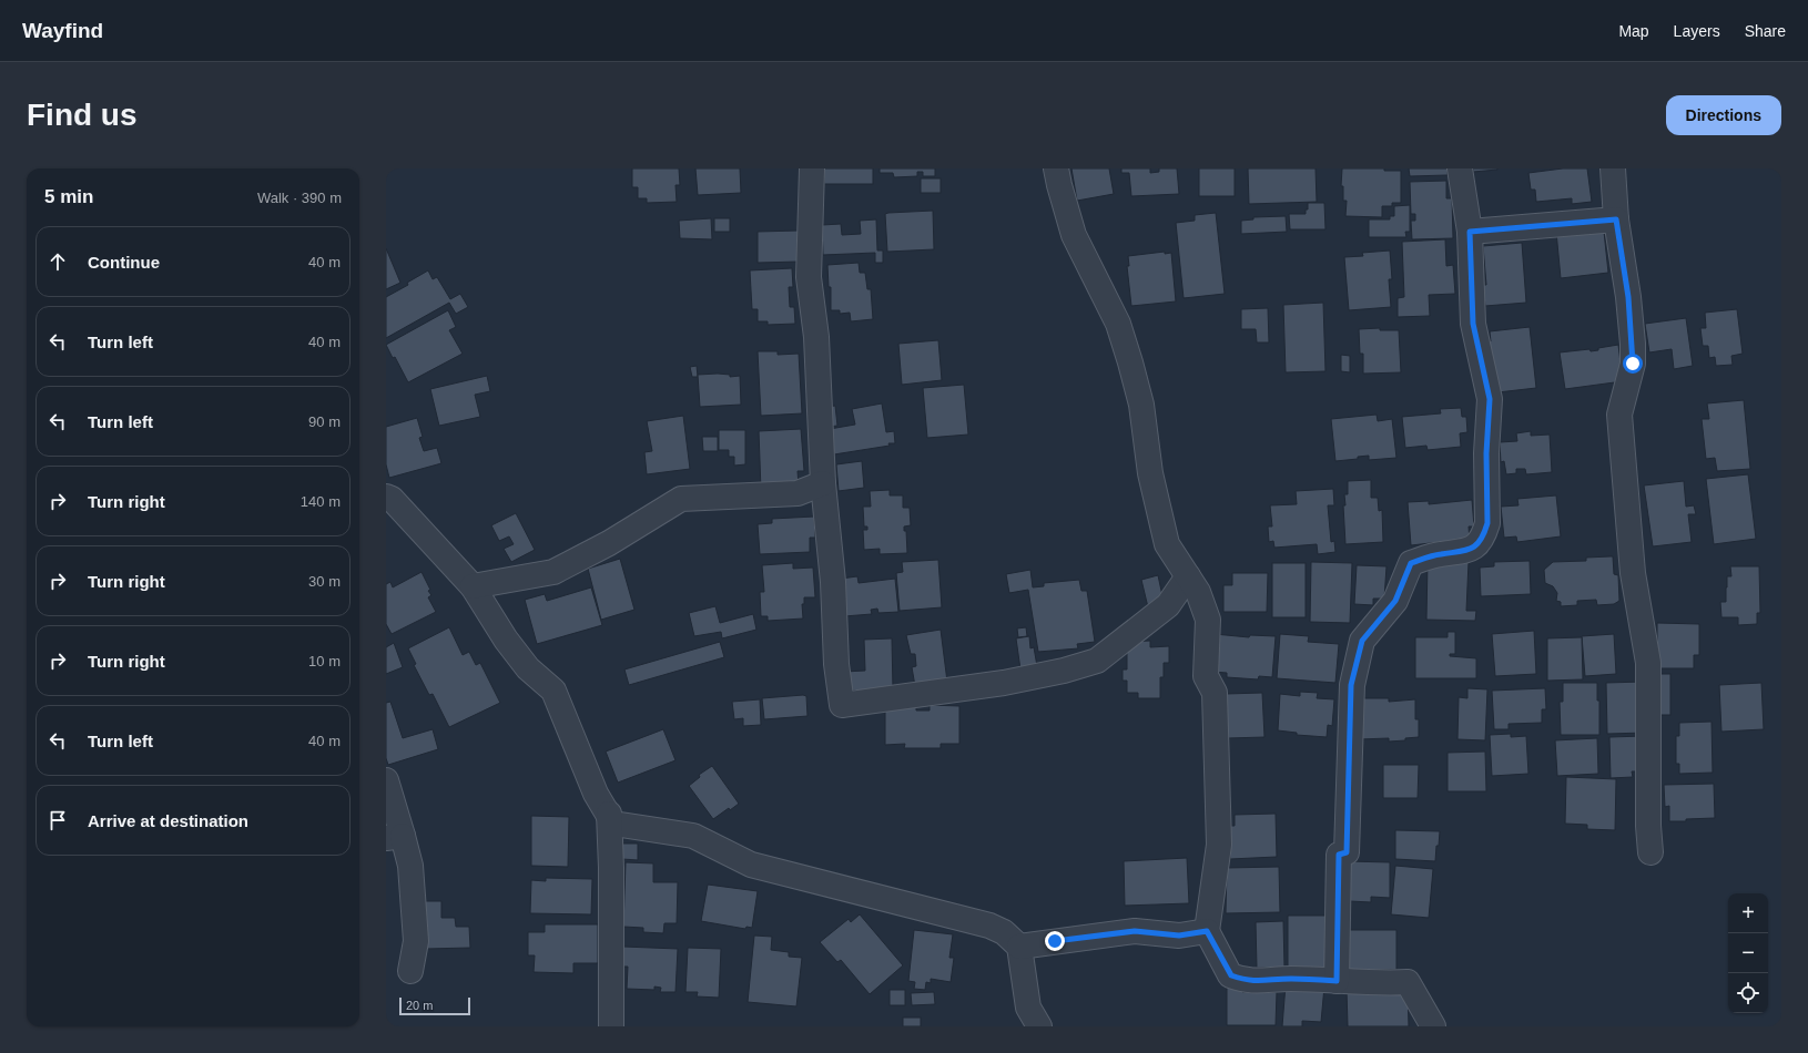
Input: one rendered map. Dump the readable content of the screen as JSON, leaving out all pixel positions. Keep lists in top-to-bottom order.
{
  "scale_bar": "20 m",
  "page": {
    "header": "Wayfind",
    "nav": ["Map", "Layers", "Share"],
    "buttons": "Directions",
    "title": "Find us",
    "heading": ["5 min", "Walk · 390 m"],
    "list": [
      ["Continue", "40 m"],
      ["Turn left", "40 m"],
      ["Turn left", "90 m"],
      ["Turn right", "140 m"],
      ["Turn right", "30 m"],
      ["Turn right", "10 m"],
      ["Turn left", "40 m"],
      "Arrive at destination"
    ],
    "map_buttons": ["+", "−"],
    "scale": "20 m"
  }
}
